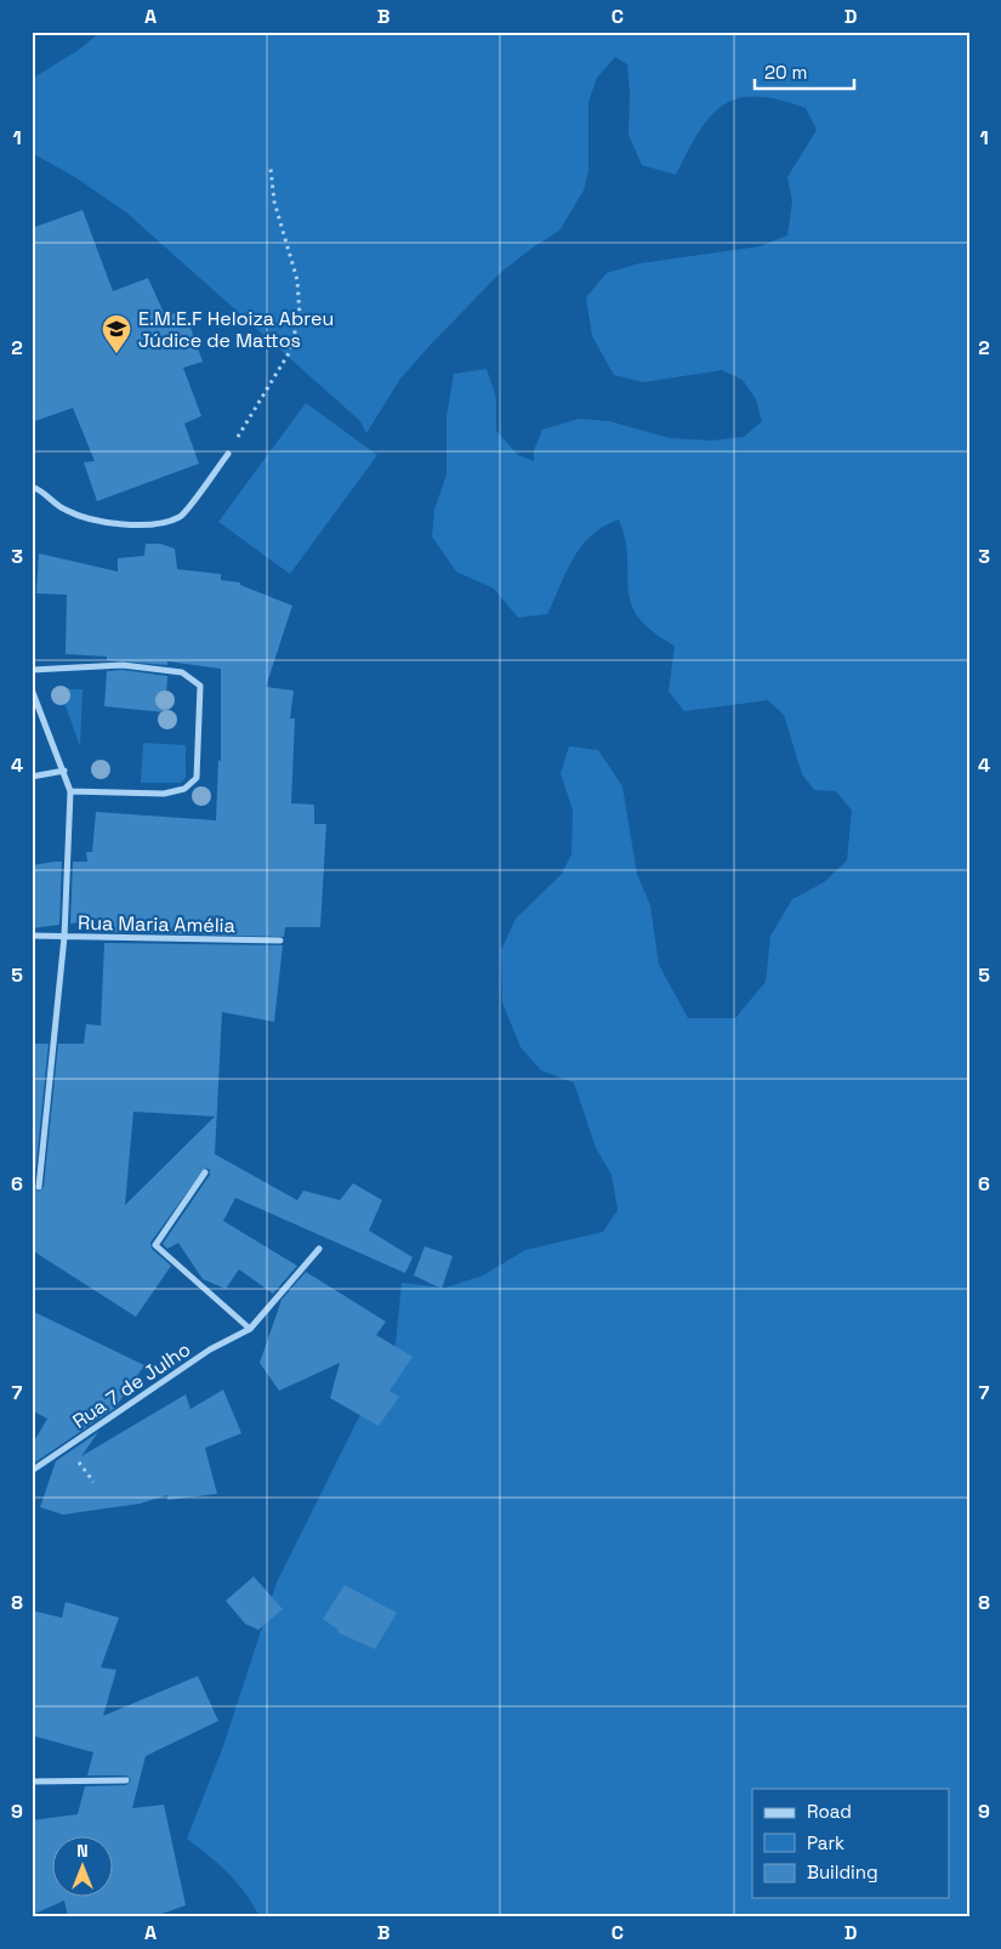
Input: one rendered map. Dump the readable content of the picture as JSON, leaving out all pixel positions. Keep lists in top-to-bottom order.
{
  "streets": {
    "street": ["Rua Maria Amélia", "Rua 7 de Julho"]
  },
  "places": {
    "school or university": ["E.M.E.F Heloiza Abreu Júdice de Mattos"]
  },
  "legend": ["Road", "Park", "Building"],
  "scale_bar": "20 m",
  "north": "top",
  "grid": {
    "columns": [
      "A",
      "B",
      "C",
      "D"
    ],
    "rows": [
      "1",
      "2",
      "3",
      "4",
      "5",
      "6",
      "7",
      "8",
      "9"
    ]
  }
}
